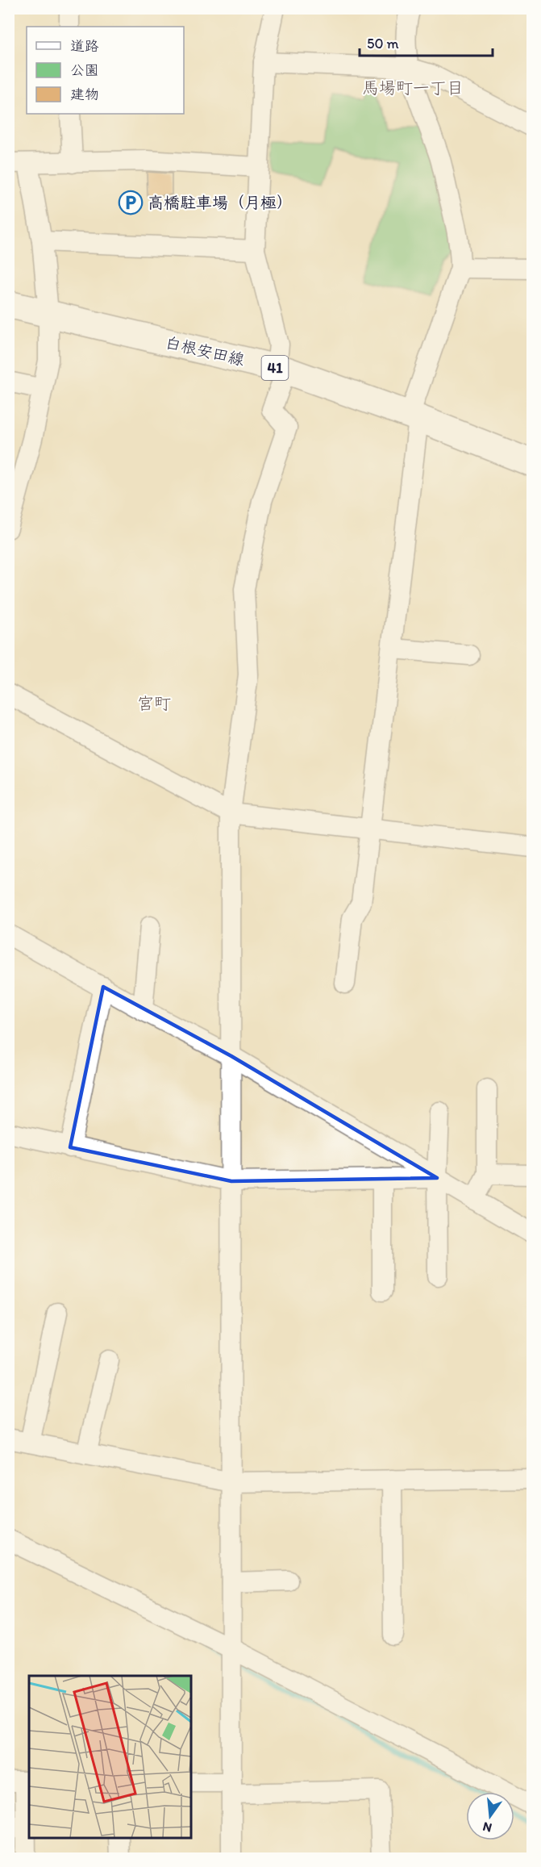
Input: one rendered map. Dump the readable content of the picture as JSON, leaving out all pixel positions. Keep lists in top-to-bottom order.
{
  "streets": {
    "main road": ["白根安田線", "41"]
  },
  "districts": ["馬場町一丁目", "宮町"],
  "places": {
    "parking": ["高橋駐車場（月極）"]
  },
  "legend": ["道路", "公園", "建物"],
  "scale_bar": "50 m",
  "north": "bottom"
}
